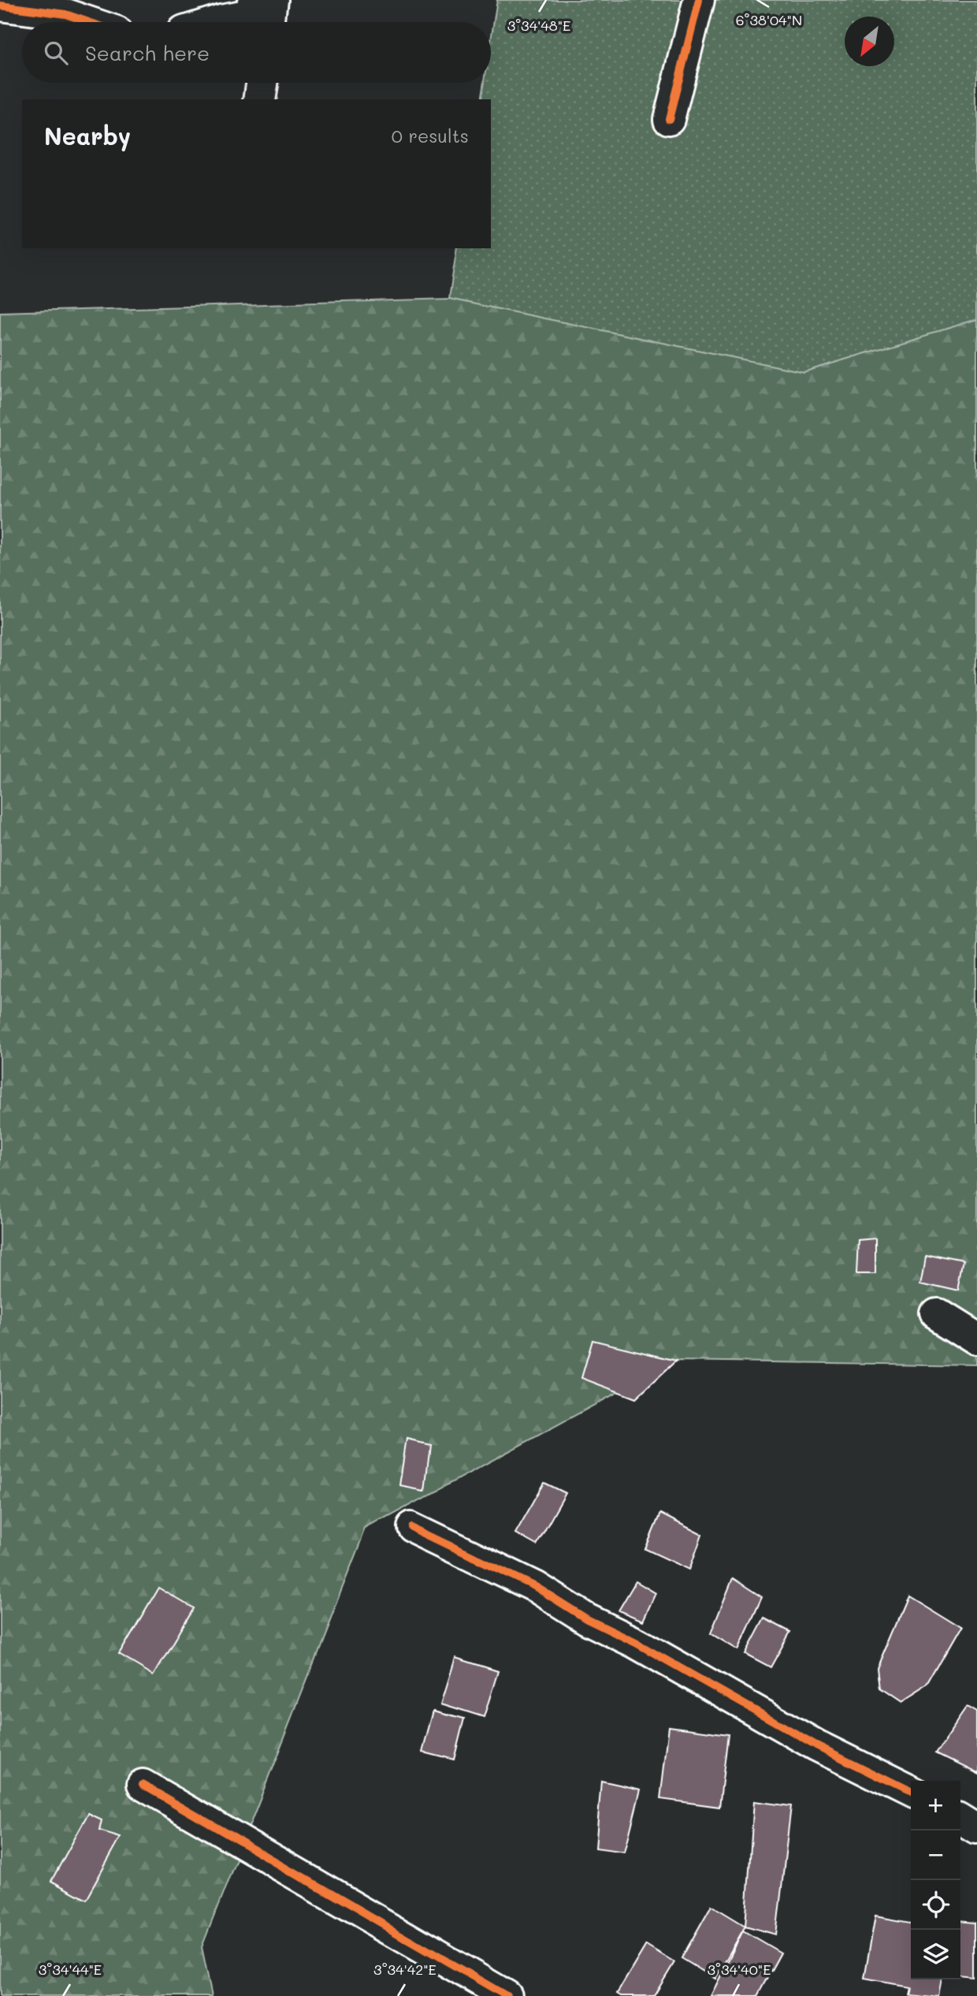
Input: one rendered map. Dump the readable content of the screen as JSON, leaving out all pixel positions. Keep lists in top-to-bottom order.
{
  "north": "bottom left",
  "page": {
    "search": "Search here",
    "heading": ["Nearby", "0 results"],
    "map_buttons": ["+", "−"]
  },
  "coordinates": [
    "6°38'04\"N",
    "3°34'48\"E",
    "3°34'44\"E",
    "3°34'42\"E",
    "3°34'40\"E"
  ]
}
